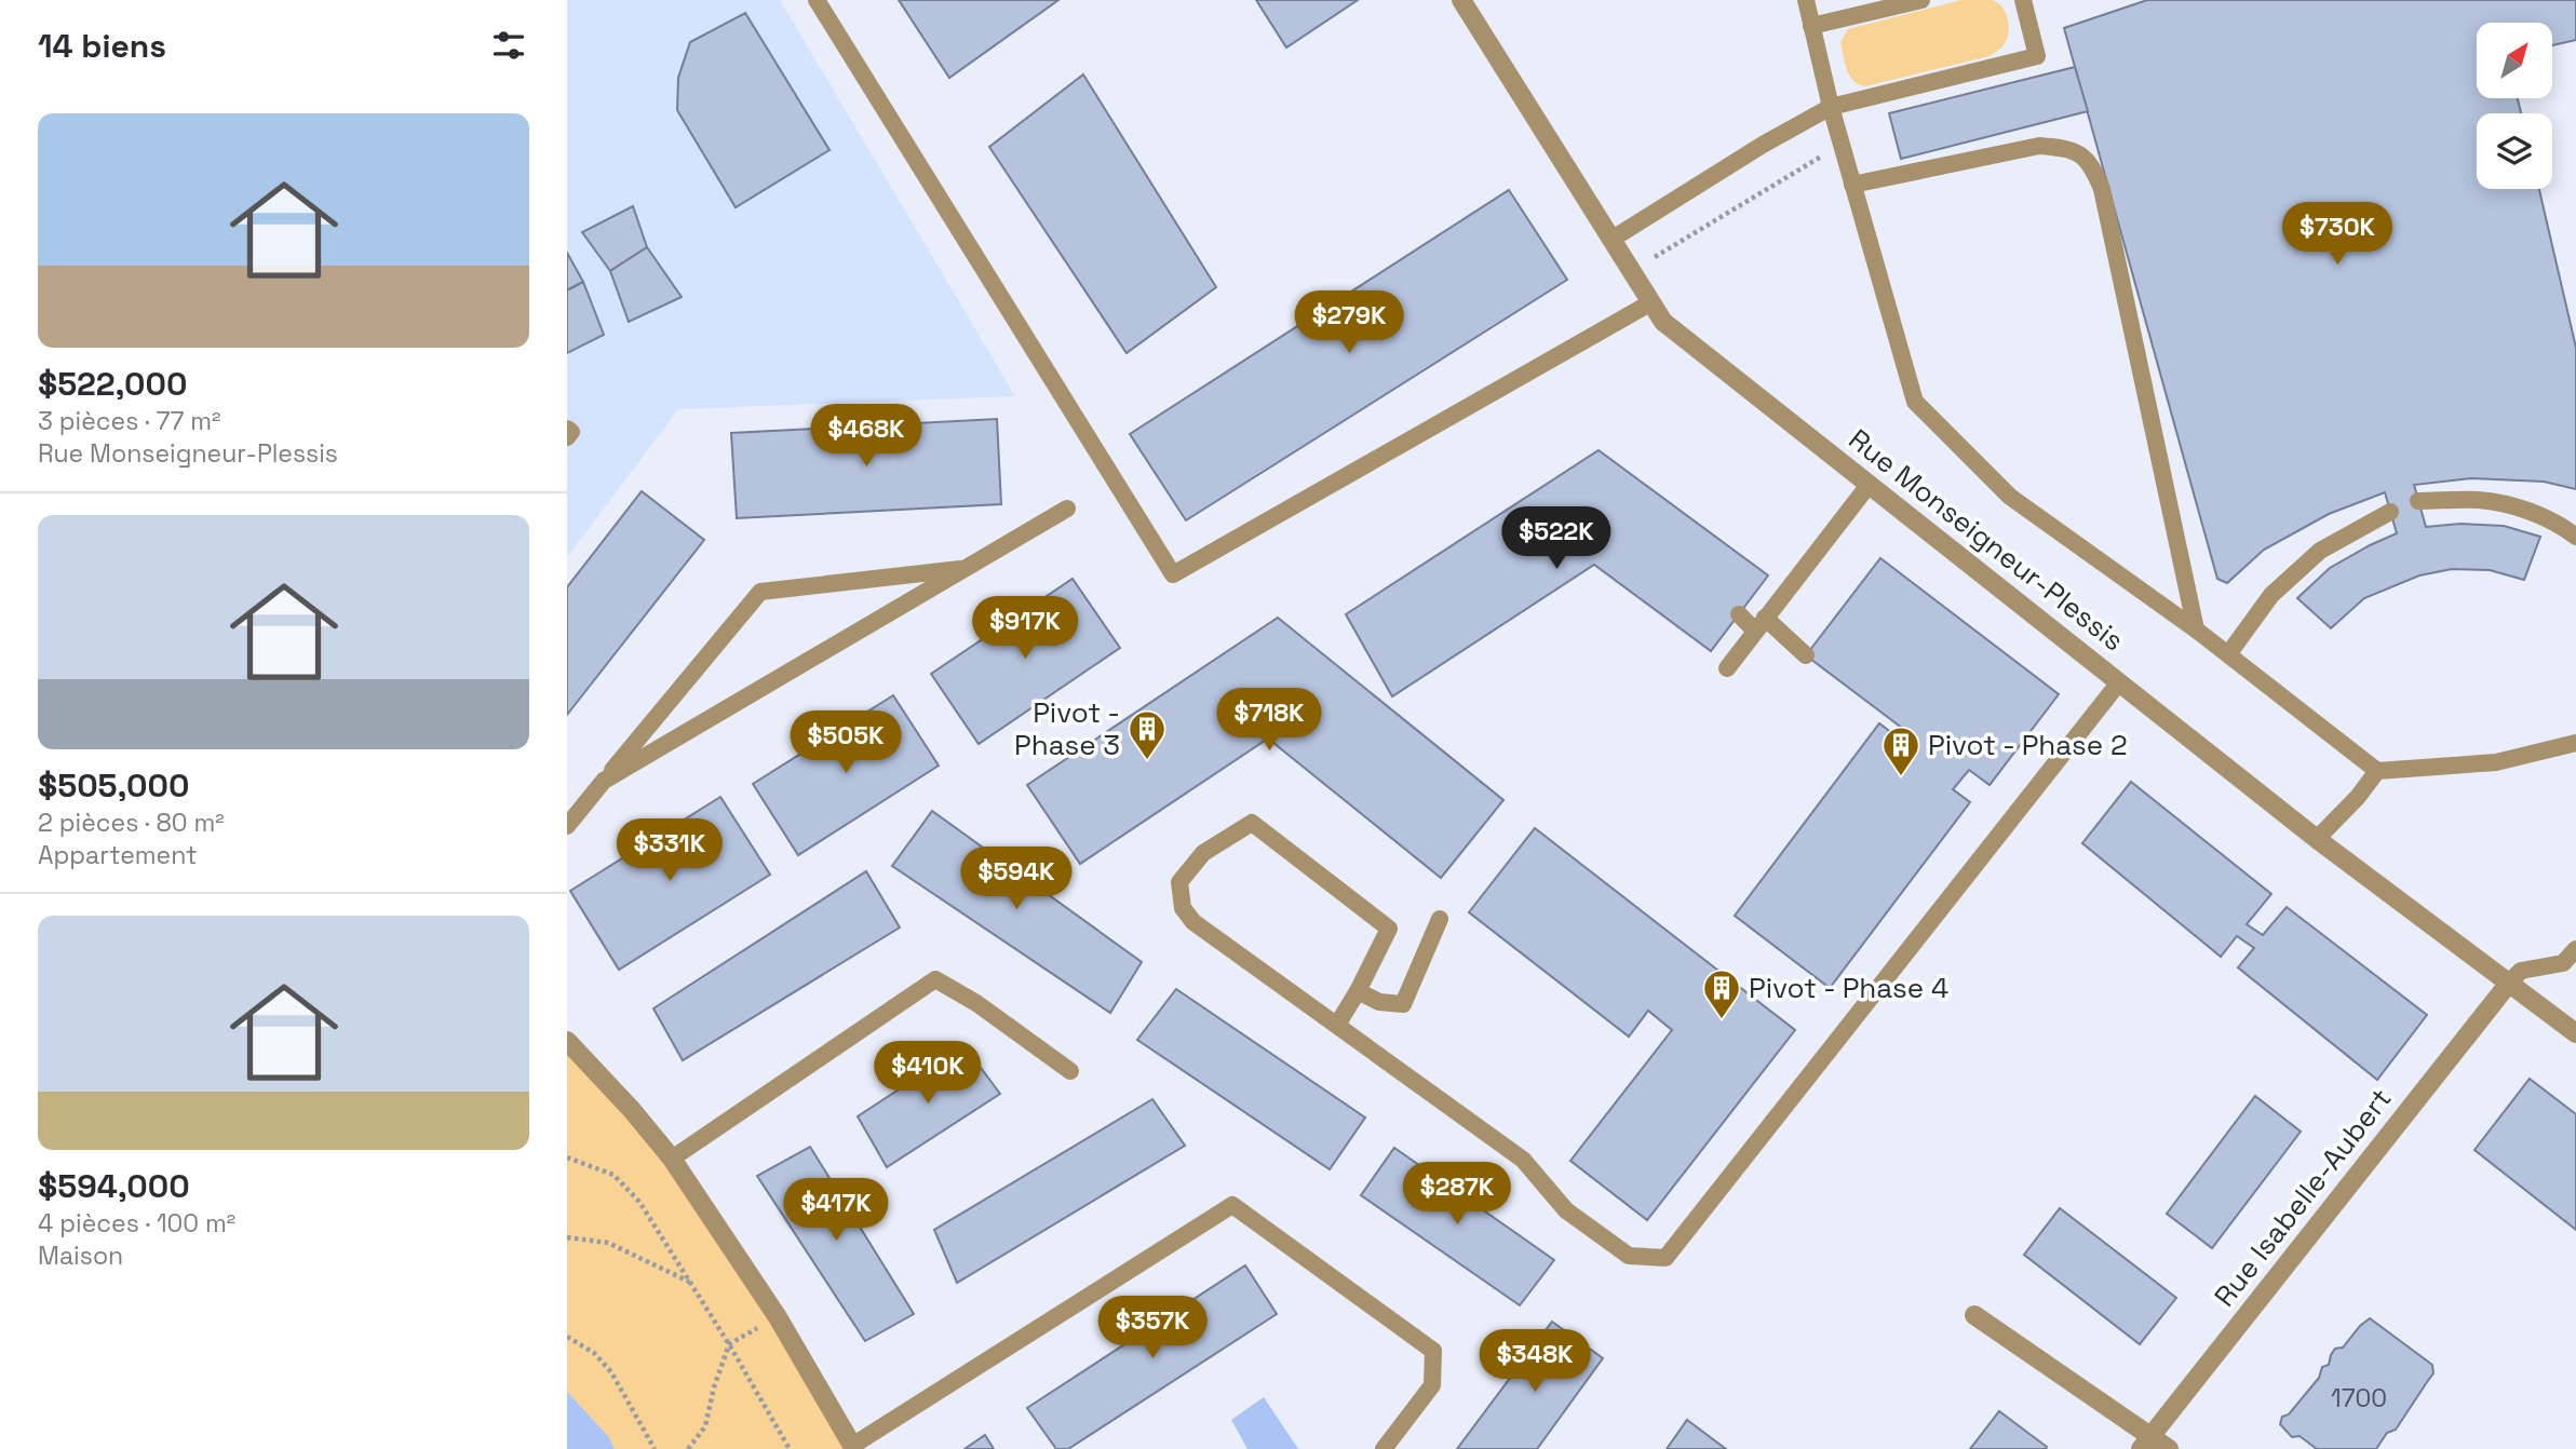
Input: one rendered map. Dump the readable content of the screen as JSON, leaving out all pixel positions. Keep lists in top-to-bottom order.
{
  "streets": {
    "street": ["Rue Monseigneur-Plessis", "Rue Isabelle-Aubert"]
  },
  "crossings": [
    ["Rue Monseigneur-Plessis", "Rue Isabelle-Aubert"]
  ],
  "places": {
    "building": ["Pivot - Phase 3", "Pivot - Phase 2", "Pivot - Phase 4"]
  },
  "house_numbers": ["1700"],
  "north": "top right",
  "page": {
    "heading": "14 biens",
    "list": [
      {
        "name": "$522,000",
        "note": "3 pièces · 77 m² · Rue Monseigneur-Plessis"
      },
      {
        "name": "$505,000",
        "note": "2 pièces · 80 m² · Appartement"
      },
      {
        "name": "$594,000",
        "note": "4 pièces · 100 m² · Maison"
      }
    ],
    "price": [
      "$730K",
      "$279K",
      "$468K",
      "$522K",
      "$917K",
      "$718K",
      "$505K",
      "$331K",
      "$594K",
      "$410K",
      "$287K",
      "$417K",
      "$357K",
      "$348K"
    ]
  }
}
